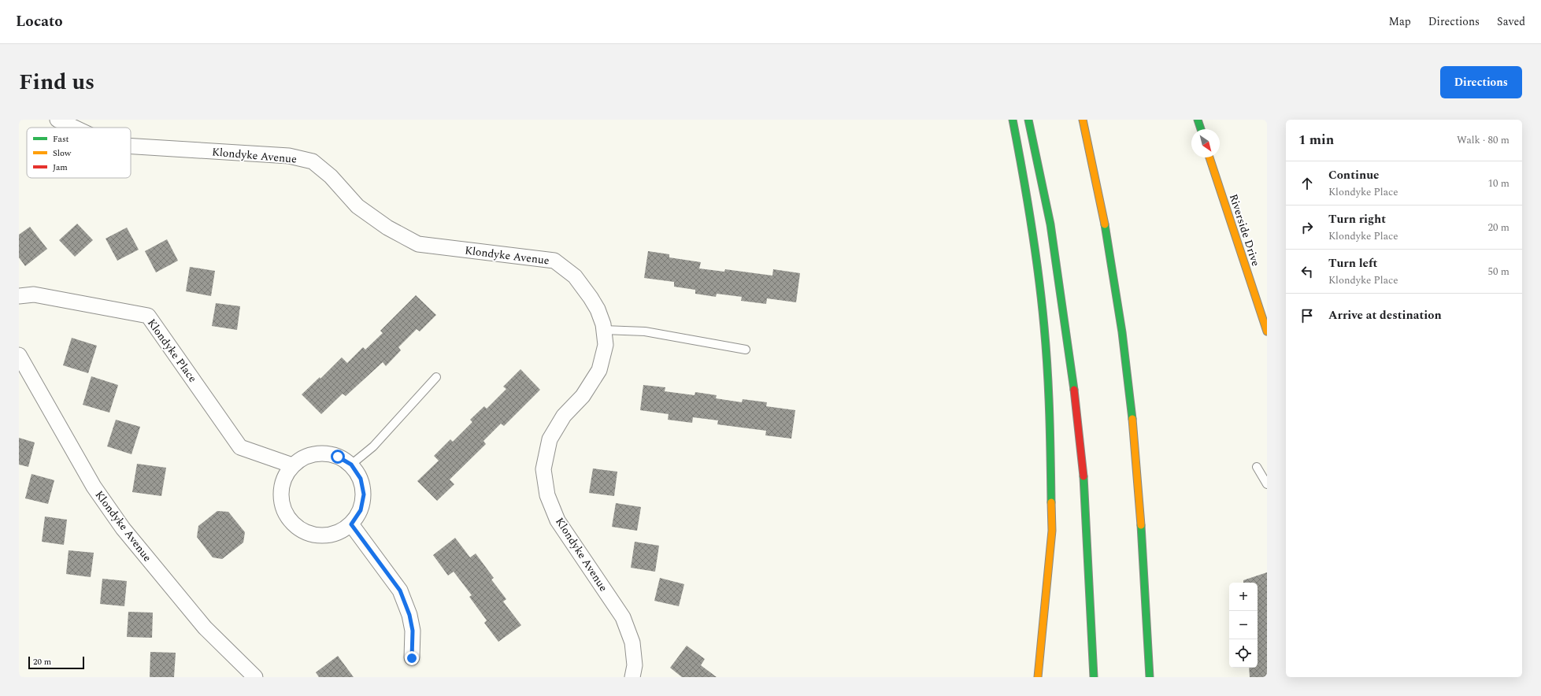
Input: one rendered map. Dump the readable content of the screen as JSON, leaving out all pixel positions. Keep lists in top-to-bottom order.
{
  "streets": {
    "main road": ["Riverside Drive"],
    "street": ["Klondyke Avenue", "Klondyke Place"]
  },
  "legend": ["Fast", "Slow", "Jam"],
  "scale_bar": "20 m",
  "north": "bottom right",
  "page": {
    "header": "Locato",
    "nav": ["Map", "Directions", "Saved"],
    "title": "Find us",
    "buttons": "Directions",
    "heading": ["1 min", "Walk · 80 m"],
    "list": [
      ["Continue", "Klondyke Place", "10 m"],
      ["Turn right", "Klondyke Place", "20 m"],
      ["Turn left", "Klondyke Place", "50 m"],
      "Arrive at destination"
    ],
    "map_buttons": ["+", "−"],
    "scale": "20 m"
  }
}
